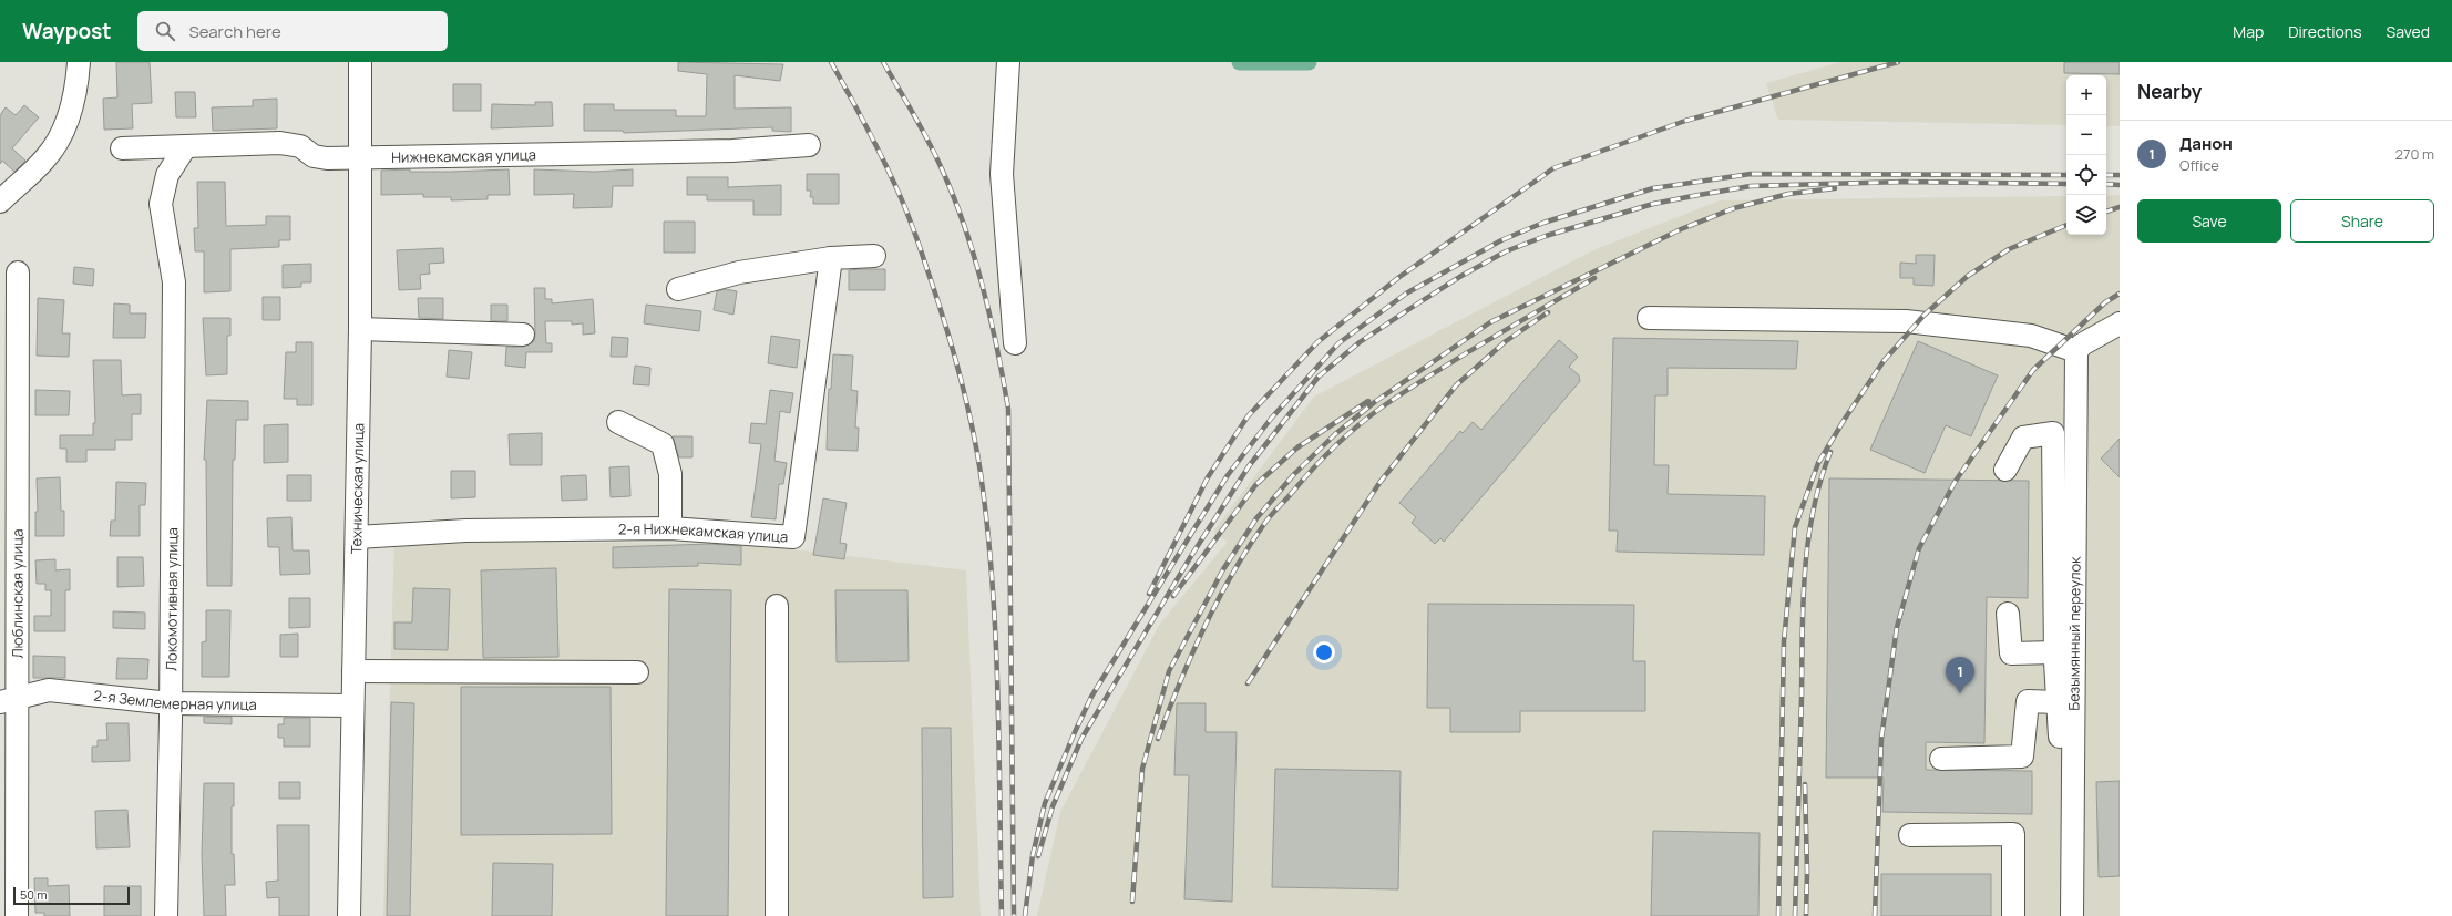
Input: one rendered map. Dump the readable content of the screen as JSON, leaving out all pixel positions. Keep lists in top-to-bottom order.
{
  "streets": {
    "street": [
      "Нижнекамская улица",
      "Техническая улица",
      "2-я Нижнекамская улица",
      "Люблинская улица",
      "Локомотивная улица",
      "Безымянный переулок",
      "2-я Землемерная улица"
    ]
  },
  "crossings": [
    ["Нижнекамская улица", "Техническая улица"],
    ["Нижнекамская улица", "Локомотивная улица"],
    ["Техническая улица", "2-я Нижнекамская улица"],
    ["Техническая улица", "2-я Землемерная улица"],
    ["Люблинская улица", "2-я Землемерная улица"],
    ["Локомотивная улица", "2-я Землемерная улица"]
  ],
  "scale_bar": "50 m",
  "page": {
    "header": "Waypost",
    "search": "Search here",
    "nav": ["Map", "Directions", "Saved"],
    "heading": "Nearby",
    "map_buttons": ["+", "−"],
    "list": [
      {
        "mark": "1",
        "name": "Данон",
        "note": "Office",
        "value": "270 m"
      }
    ],
    "buttons": ["Save", "Share"],
    "pins": "1",
    "scale": "50 m"
  }
}
